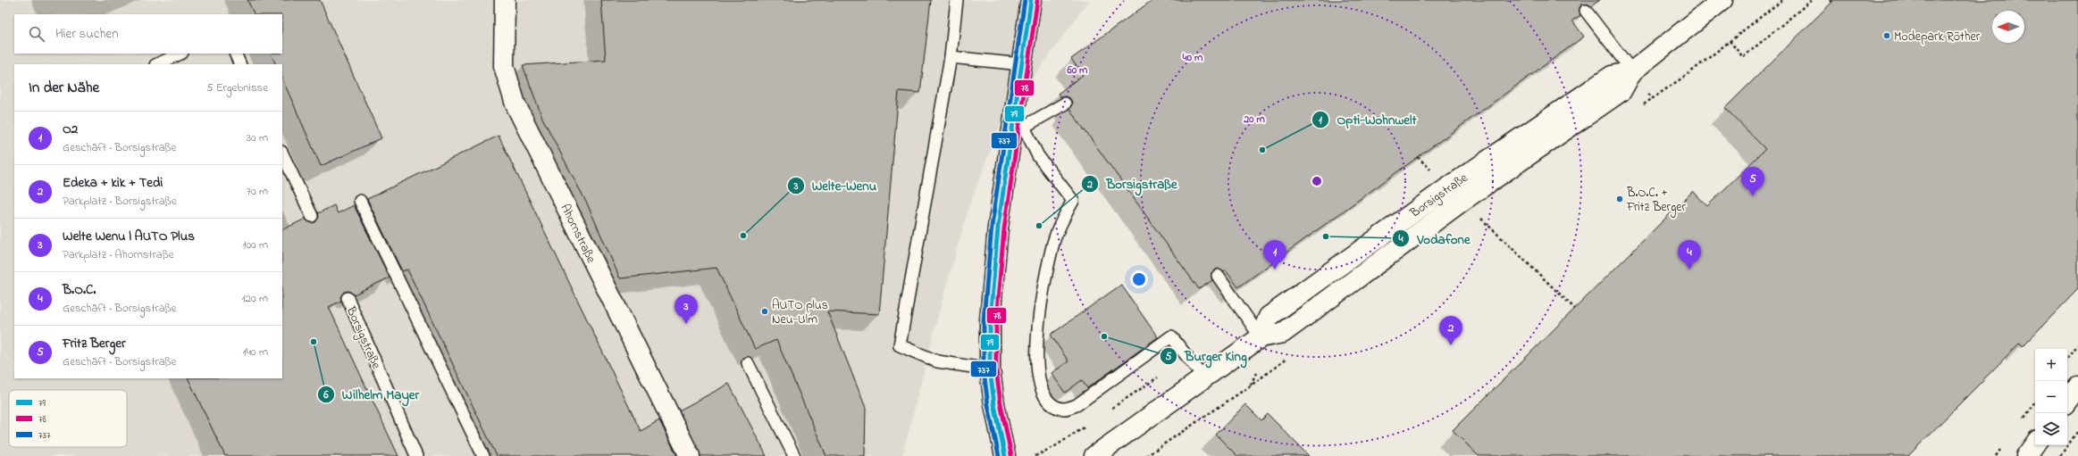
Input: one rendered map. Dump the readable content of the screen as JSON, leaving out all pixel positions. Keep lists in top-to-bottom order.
{
  "streets": {
    "street": ["Borsigstraße", "Ahornstraße"]
  },
  "places": [
    "Modepark Röther",
    "Opti-Wohnwelt",
    "B.O.C. + Fritz Berger",
    "Borsigstraße",
    "Welte-Wenu",
    "Vodafone",
    "AUTO plus Neu-Ulm",
    "Burger King",
    "Wilhelm Mayer"
  ],
  "lines": ["transit line 79", "transit line 737", "transit line 78"],
  "legend": ["79", "78", "737"],
  "north": "left",
  "page": {
    "search": "Hier suchen",
    "heading": ["In der Nähe", "5 Ergebnisse"],
    "list": [
      {
        "mark": "1",
        "name": "O2",
        "note": "Geschäft · Borsigstraße",
        "value": "30 m"
      },
      {
        "mark": "2",
        "name": "Edeka + kik + Tedi",
        "note": "Parkplatz · Borsigstraße",
        "value": "70 m"
      },
      {
        "mark": "3",
        "name": "Welte Wenu | AUTO Plus",
        "note": "Parkplatz · Ahornstraße",
        "value": "100 m"
      },
      {
        "mark": "4",
        "name": "B.O.C.",
        "note": "Geschäft · Borsigstraße",
        "value": "120 m"
      },
      {
        "mark": "5",
        "name": "Fritz Berger",
        "note": "Geschäft · Borsigstraße",
        "value": "140 m"
      }
    ],
    "pins": [
      "5",
      "1",
      "4",
      "3",
      "2"
    ],
    "map_buttons": ["+", "−"]
  },
  "rings": ["40 m", "60 m", "20 m"]
}
